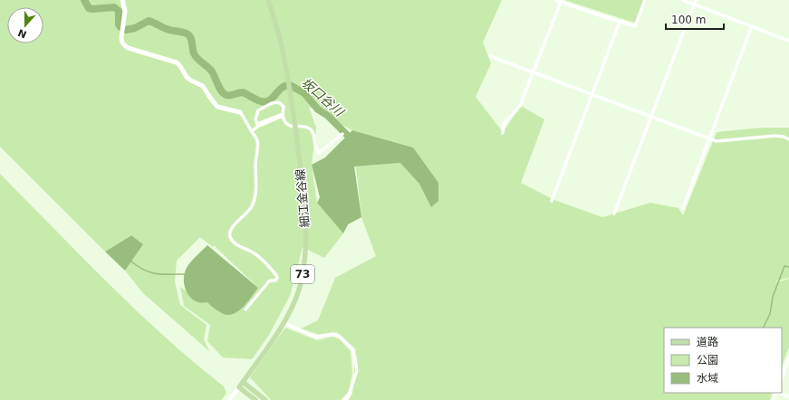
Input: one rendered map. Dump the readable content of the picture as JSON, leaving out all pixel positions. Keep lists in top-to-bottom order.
{
  "streets": {
    "main road": ["細江金谷線", "73"]
  },
  "water": ["坂口谷川"],
  "legend": ["道路", "公園", "水域"],
  "scale_bar": "100 m",
  "north": "bottom"
}
